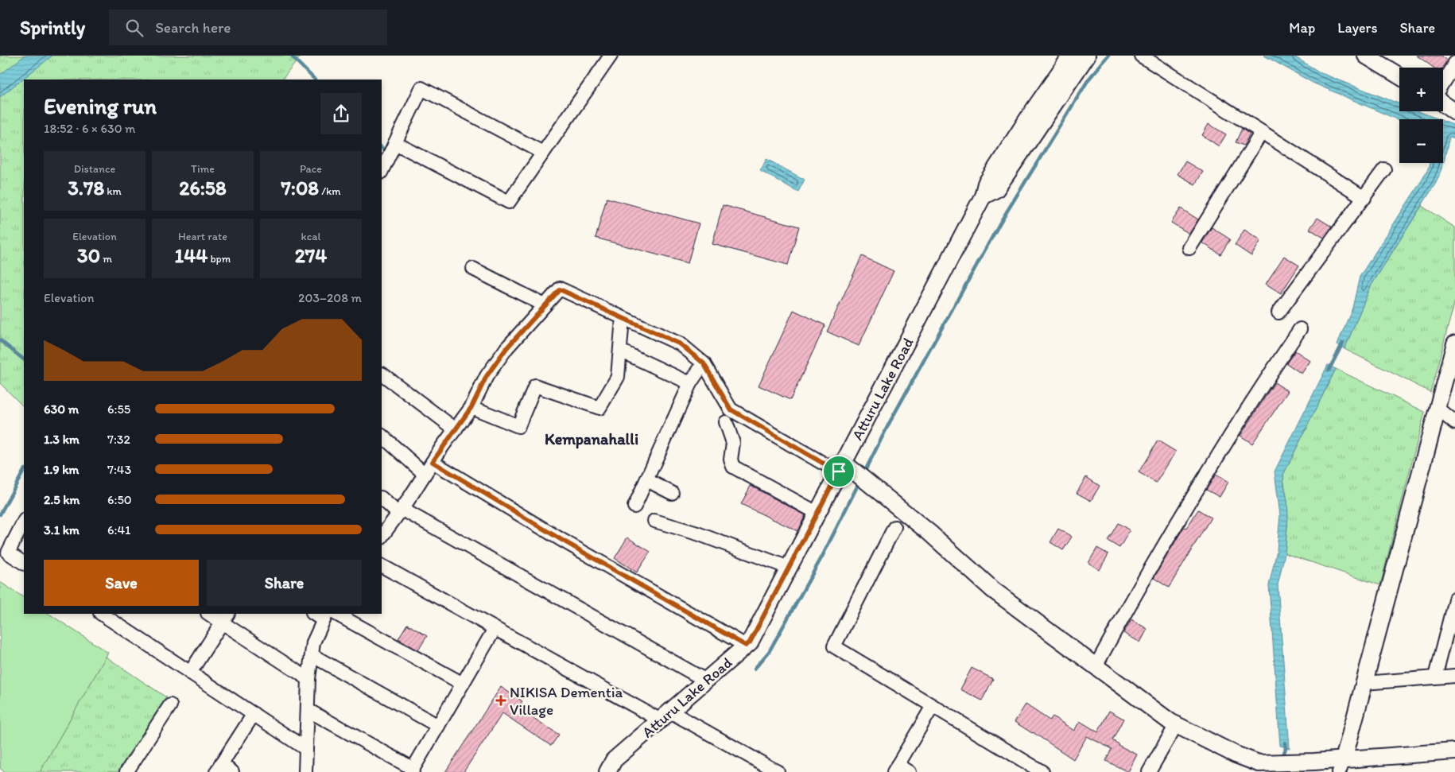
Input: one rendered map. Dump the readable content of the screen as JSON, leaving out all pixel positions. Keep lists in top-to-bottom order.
{
  "streets": {
    "street": ["Atturu Lake Road"]
  },
  "districts": ["Kempanahalli"],
  "places": {
    "health": ["NIKISA Dementia Village"]
  },
  "page": {
    "header": "Sprintly",
    "search": "Search here",
    "nav": ["Map", "Layers", "Share"],
    "map_buttons": ["+", "−"],
    "heading": ["Evening run", "18:52 · 6 × 630 m"],
    "stats": [
      ["Distance", "3.78 km"],
      ["Time", "26:58"],
      ["Pace", "7:08 /km"],
      ["Elevation", "30 m"],
      ["Heart rate", "144 bpm"],
      ["kcal", "274"]
    ],
    "chart": ["Elevation", "203–208 m"],
    "list": [
      {
        "name": "630 m",
        "note": "6:55"
      },
      {
        "name": "1.3 km",
        "note": "7:32"
      },
      {
        "name": "1.9 km",
        "note": "7:43"
      },
      {
        "name": "2.5 km",
        "note": "6:50"
      },
      {
        "name": "3.1 km",
        "note": "6:41"
      }
    ],
    "buttons": ["Save", "Share"]
  }
}
